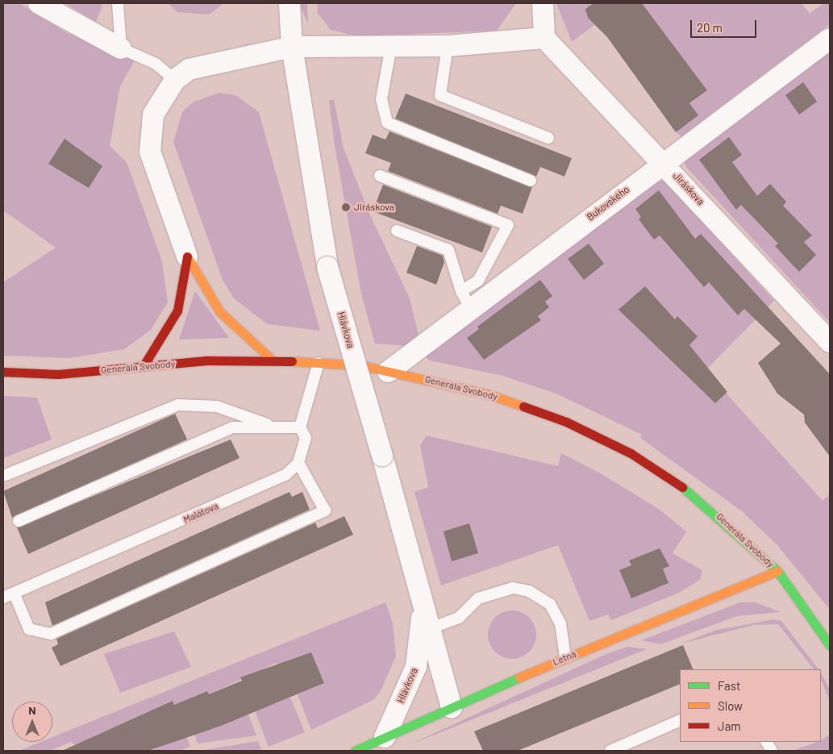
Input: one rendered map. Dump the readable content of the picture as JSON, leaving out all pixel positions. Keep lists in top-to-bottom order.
{
  "streets": {
    "main road": ["Generála Svobody", "Letná"],
    "street": ["Jiráskova", "Bukovského", "Hlávkova"],
    "lane": ["Malátova"]
  },
  "crossings": [
    ["Jiráskova", "Bukovského"],
    ["Bukovského", "Generála Svobody"],
    ["Hlávkova", "Letná"],
    ["Generála Svobody", "Letná"]
  ],
  "places": ["Jiráskova"],
  "legend": ["Fast", "Slow", "Jam"],
  "scale_bar": "20 m",
  "north": "top"
}
